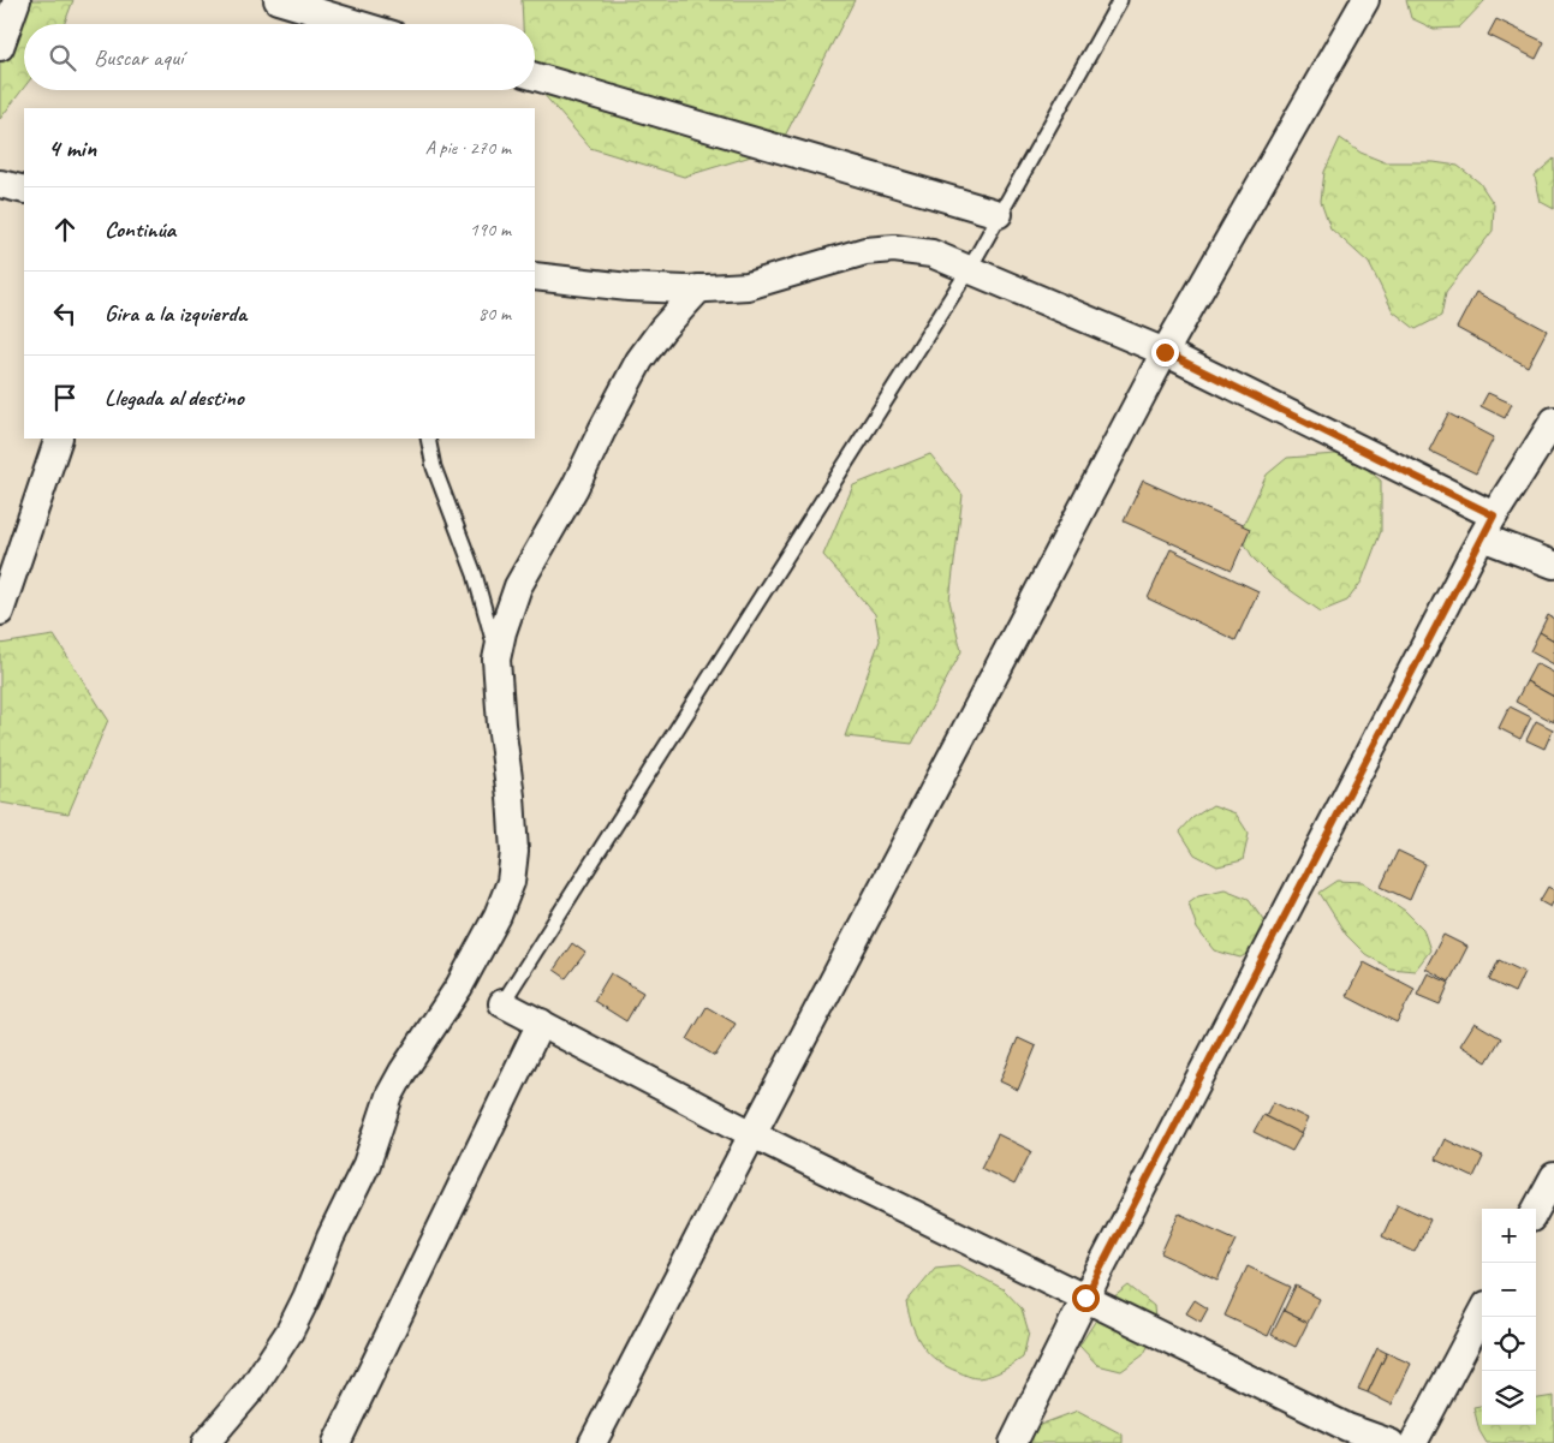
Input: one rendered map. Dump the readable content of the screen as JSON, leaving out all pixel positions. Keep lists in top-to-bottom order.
{
  "page": {
    "search": "Buscar aquí",
    "heading": ["4 min", "A pie · 270 m"],
    "list": [
      ["Continúa", "190 m"],
      ["Gira a la izquierda", "80 m"],
      "Llegada al destino"
    ],
    "map_buttons": ["+", "−"]
  }
}
